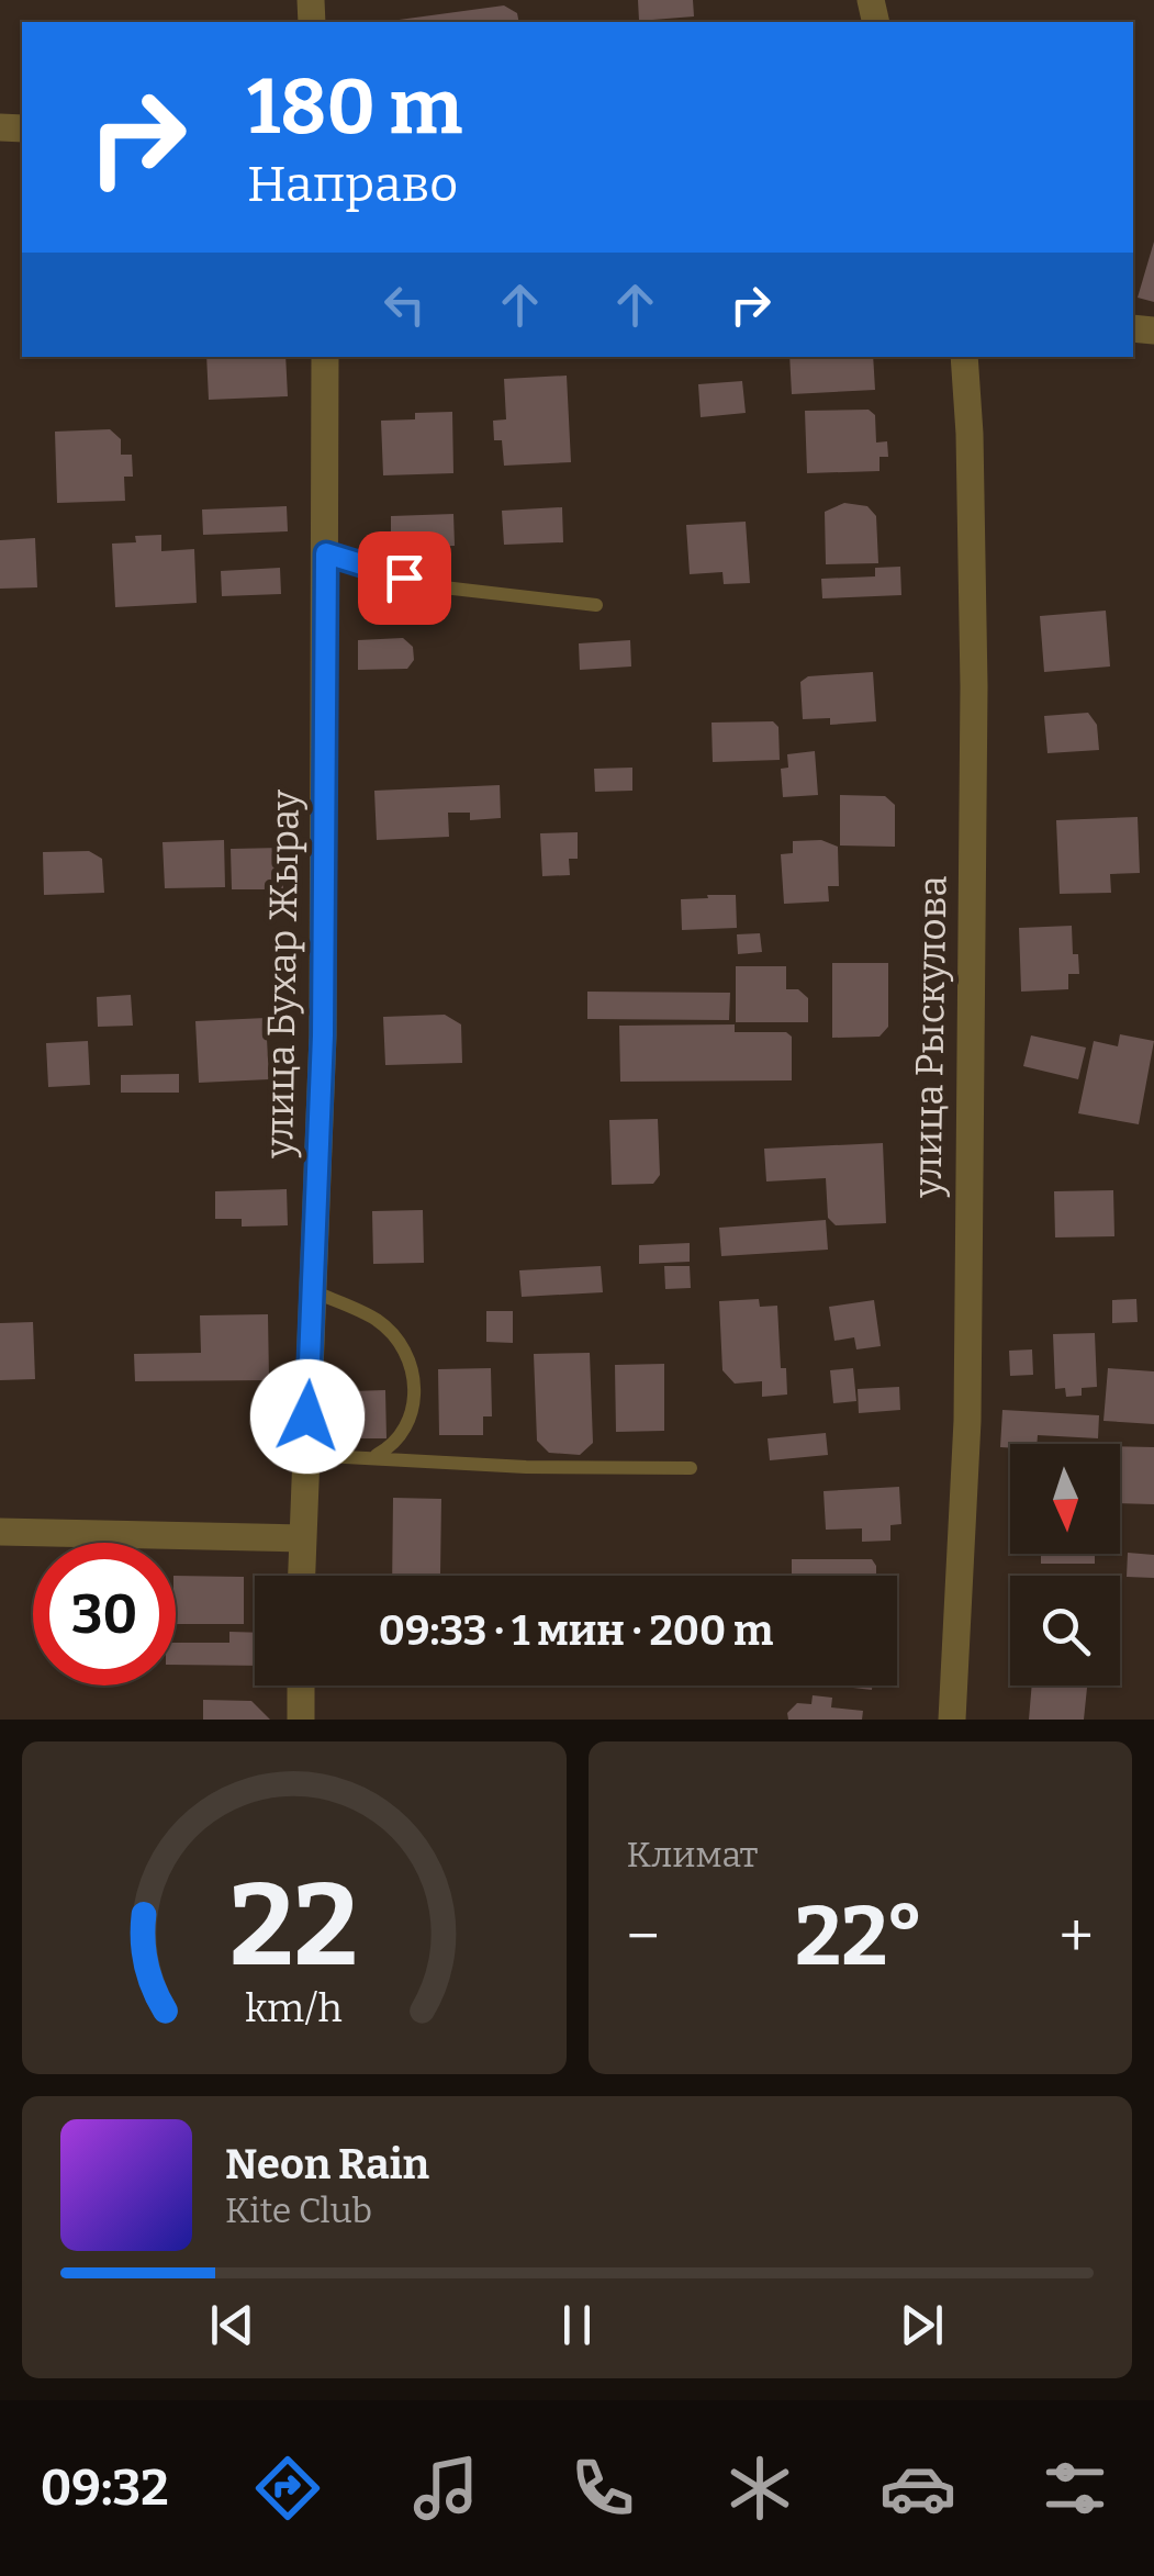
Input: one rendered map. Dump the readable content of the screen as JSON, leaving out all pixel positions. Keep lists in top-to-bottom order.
{
  "streets": {
    "street": ["улица Бухар Жырау", "улица Рыскулова"]
  },
  "north": "bottom",
  "page": {
    "turn": ["180 m", "Направо"],
    "limit": "30",
    "trip": "09:33 · 1 мин · 200 m",
    "tile": "Климат",
    "heat": ["−", "22°", "+"],
    "song": ["Neon Rain", "Kite Club"],
    "tabs": "09:32",
    "gauge": ["22", "km/h"]
  }
}
